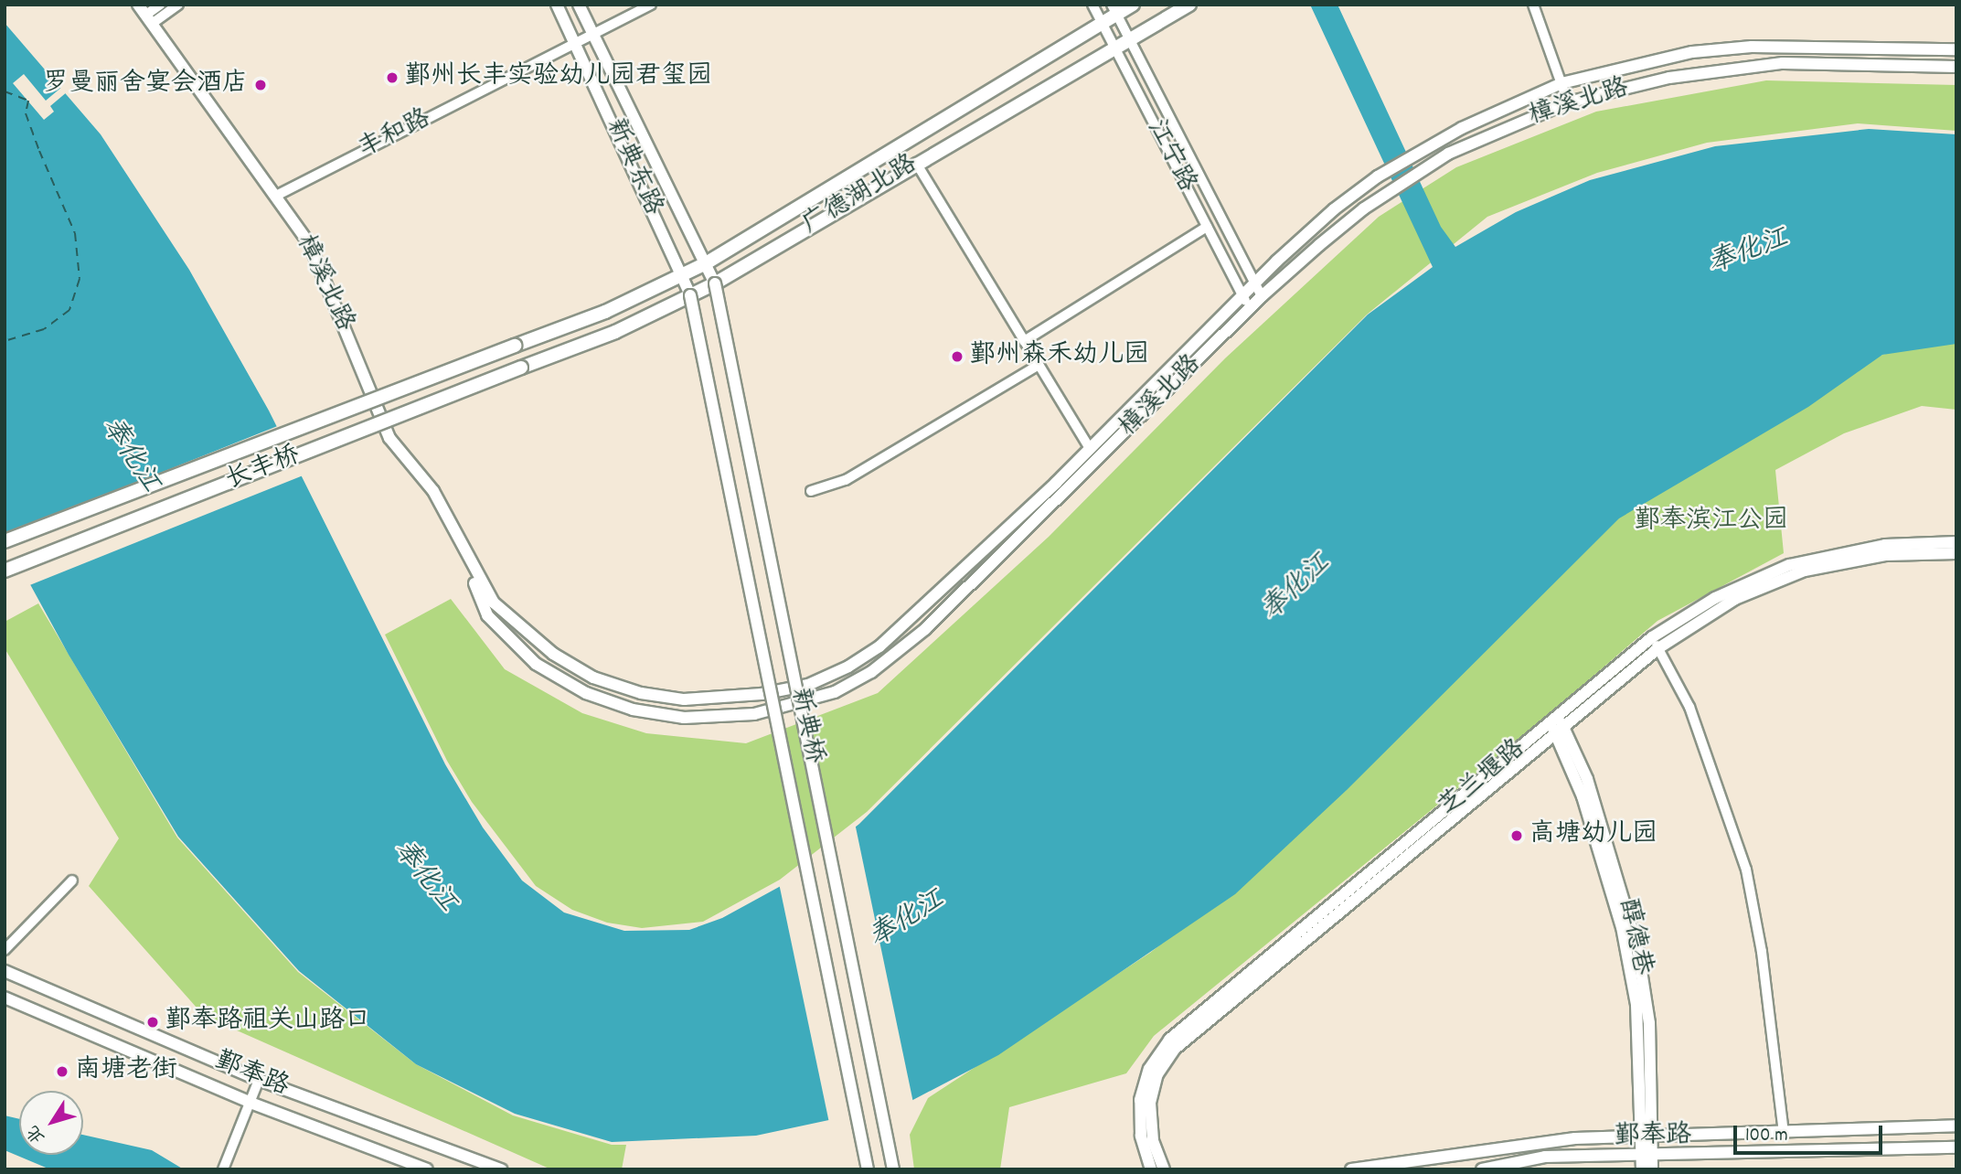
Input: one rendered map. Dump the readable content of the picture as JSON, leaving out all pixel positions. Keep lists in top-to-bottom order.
{
  "streets": {
    "main road": ["广德湖北路", "长丰桥"],
    "street": [
      "樟溪北路",
      "丰和路",
      "江宁路",
      "新典东路",
      "新典桥",
      "芝兰堰路",
      "醇德巷",
      "鄞奉路"
    ]
  },
  "crossings": [
    ["樟溪北路", "丰和路"],
    ["樟溪北路", "江宁路"],
    ["丰和路", "新典东路"],
    ["江宁路", "广德湖北路"],
    ["新典东路", "广德湖北路"],
    ["新典东路", "新典桥"],
    ["广德湖北路", "长丰桥"],
    ["广德湖北路", "新典桥"],
    ["芝兰堰路", "醇德巷"],
    ["醇德巷", "鄞奉路"]
  ],
  "water": ["奉化江"],
  "parks": ["鄞奉滨江公园"],
  "places": [
    "鄞州长丰实验幼儿园君玺园",
    "罗曼丽舍宴会酒店",
    "鄞州森禾幼儿园",
    "高塘幼儿园",
    "鄞奉路祖关山路口",
    "南塘老街"
  ],
  "scale_bar": "100 m",
  "north": "bottom left"
}
